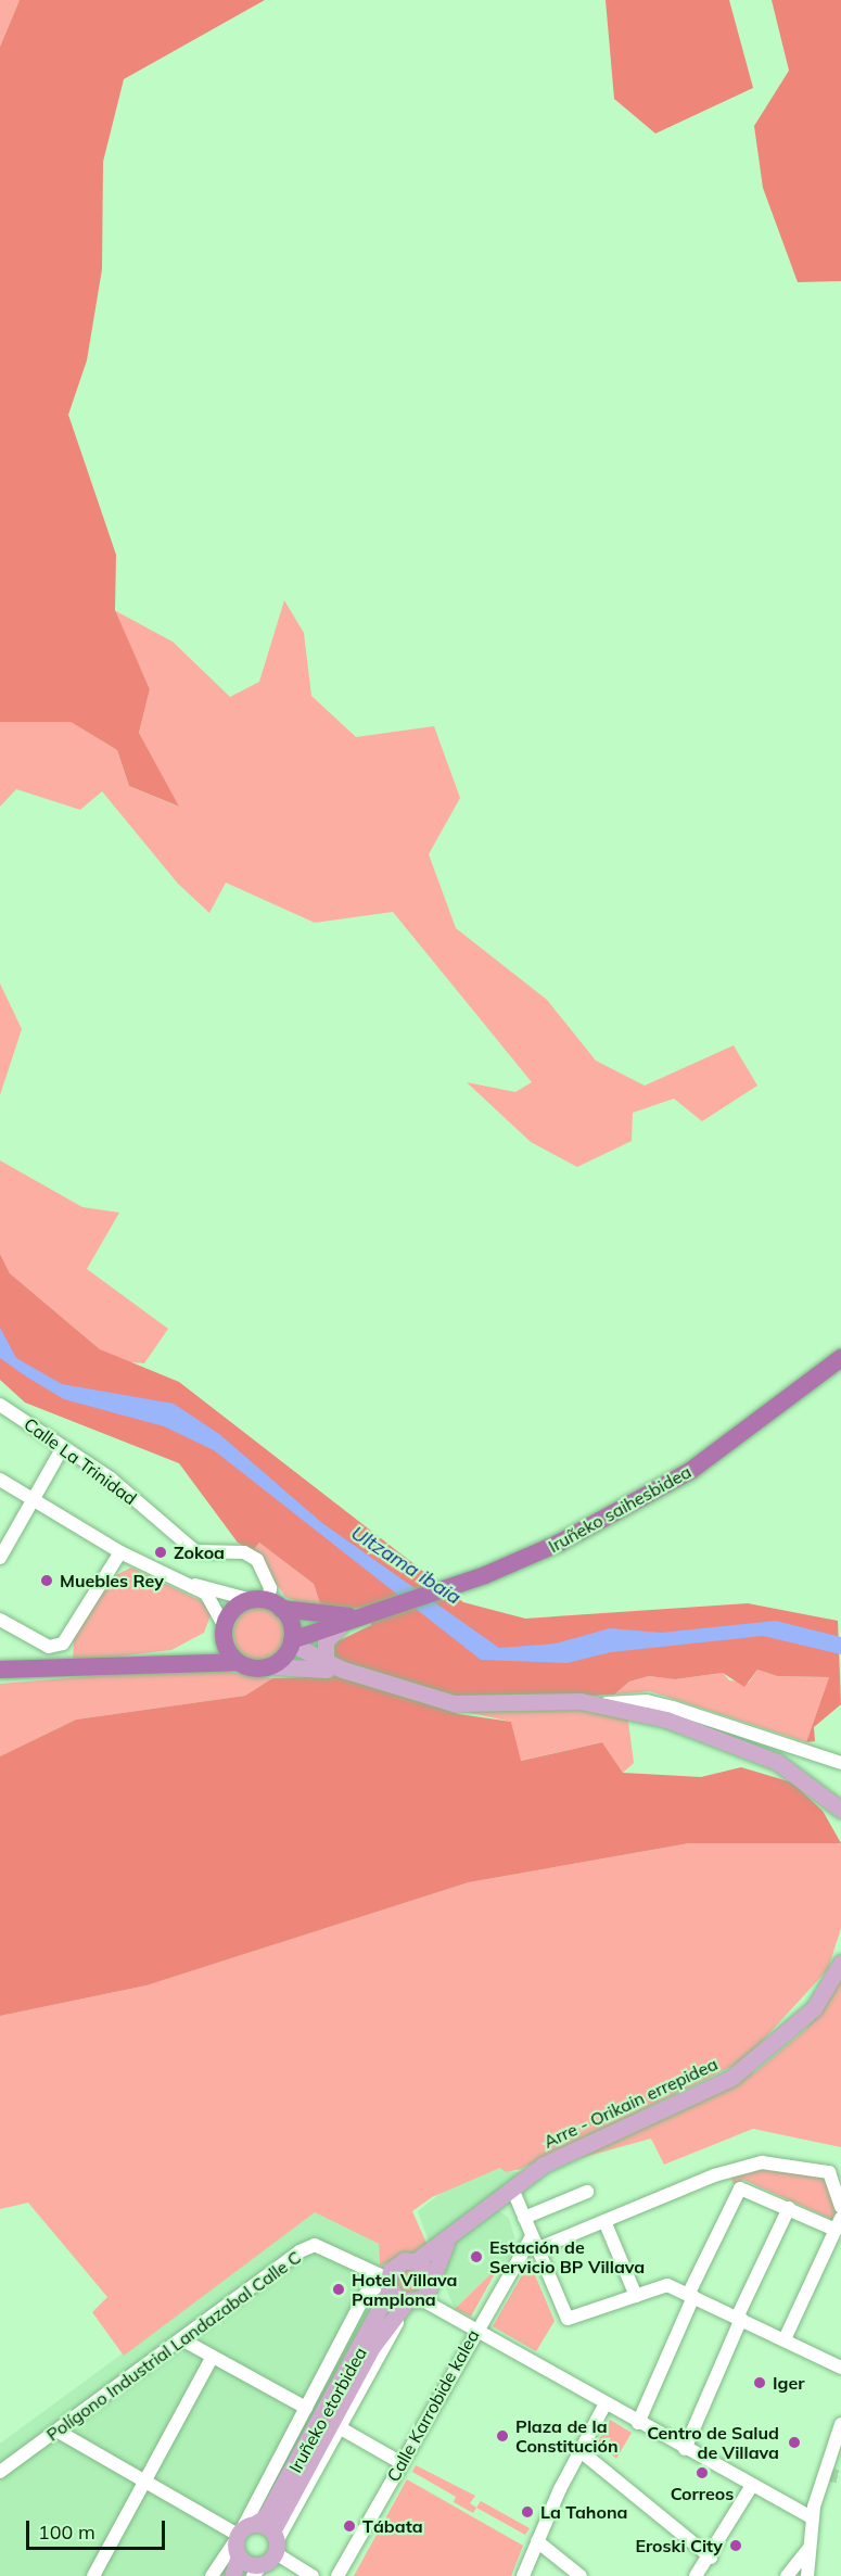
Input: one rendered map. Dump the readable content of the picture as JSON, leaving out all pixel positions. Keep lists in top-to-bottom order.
{
  "streets": {
    "highway": ["Iruñeko saihesbidea"],
    "main road": ["Arre - Orikain errepidea", "Iruñeko etorbidea"],
    "street": ["Calle La Trinidad", "Polígono Industrial Landazabal Calle C", "Calle Karrobide kalea"]
  },
  "crossings": [
    ["Calle La Trinidad", "Iruñeko saihesbidea"],
    ["Arre - Orikain errepidea", "Polígono Industrial Landazabal Calle C"],
    ["Arre - Orikain errepidea", "Iruñeko etorbidea"],
    ["Polígono Industrial Landazabal Calle C", "Iruñeko etorbidea"]
  ],
  "water": ["Ultzama ibaia"],
  "places": [
    "Zokoa",
    "Muebles Rey",
    "Estación de Servicio BP Villava",
    "Hotel Villava Pamplona",
    "Iger",
    "Plaza de la Constitución",
    "Centro de Salud de Villava",
    "Correos",
    "La Tahona",
    "Tábata",
    "Eroski City"
  ],
  "scale_bar": "100 m"
}
